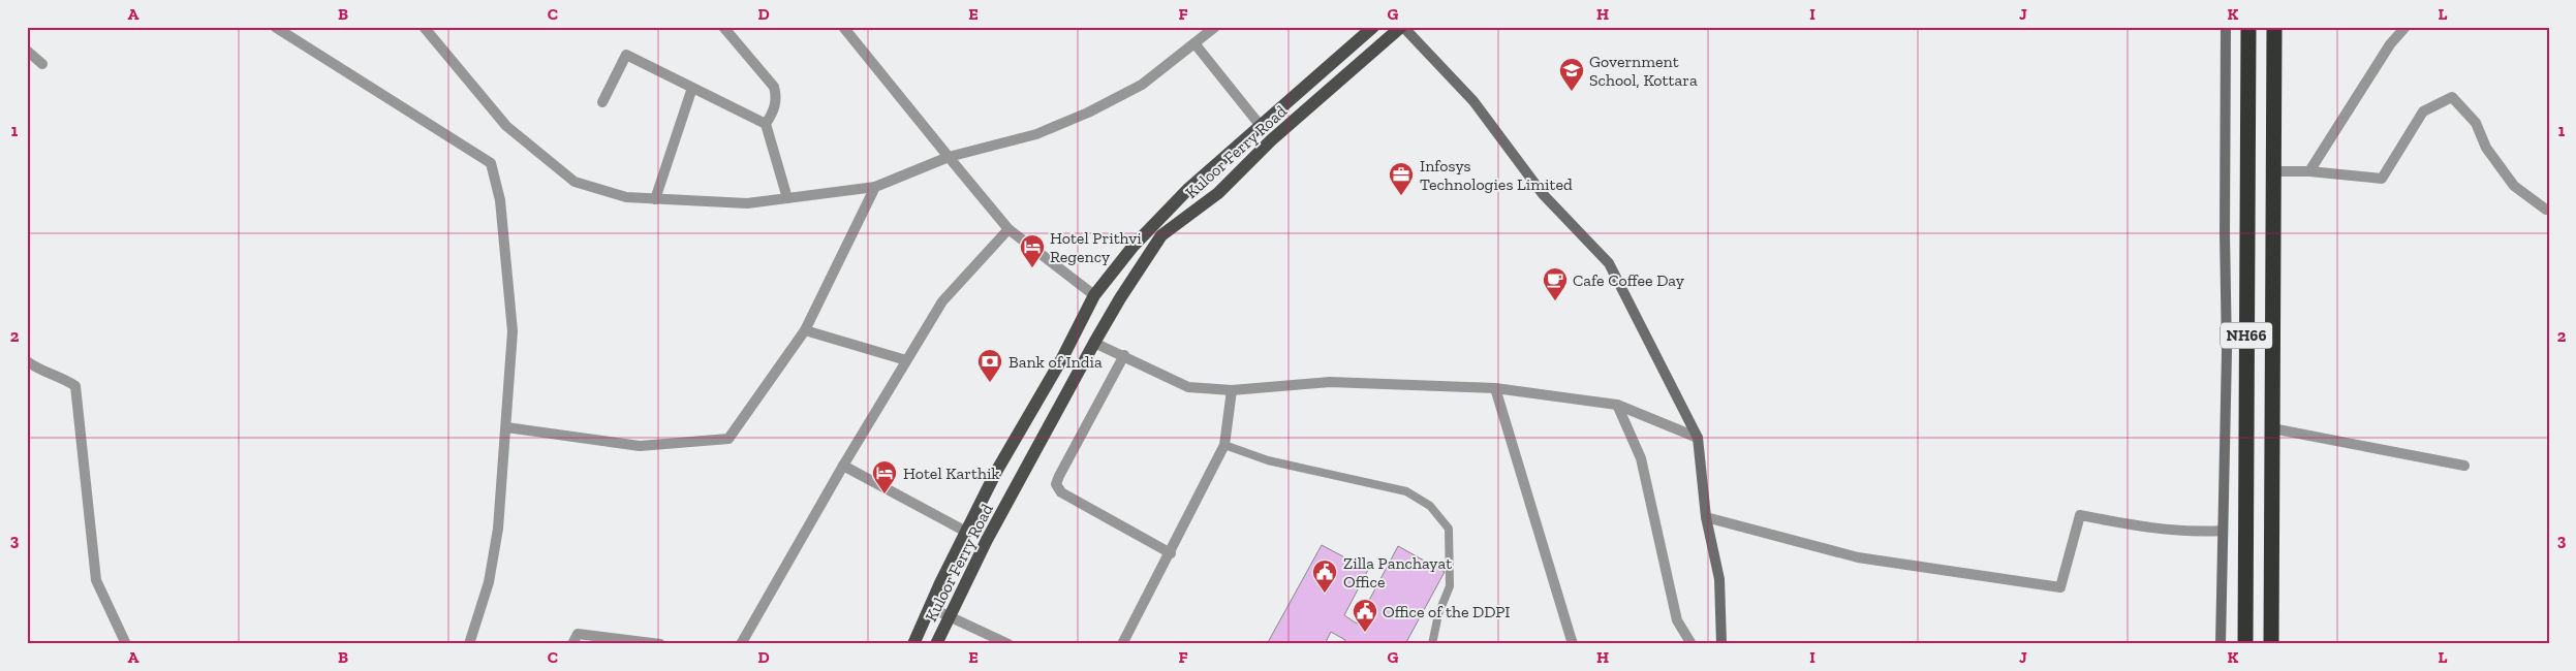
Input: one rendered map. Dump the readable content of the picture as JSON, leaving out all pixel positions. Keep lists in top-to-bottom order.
{
  "streets": {
    "highway": ["NH66"],
    "main road": ["Kuloor Ferry Road"]
  },
  "places": {
    "school or university": ["Government School, Kottara"],
    "office": ["Infosys Technologies Limited"],
    "hotel": ["Hotel Prithvi Regency", "Hotel Karthik"],
    "cafe": ["Cafe Coffee Day"],
    "bank": ["Bank of India"],
    "public building": ["Zilla Panchayat Office", "Office of the DDPI"]
  },
  "grid": {
    "columns": [
      "A",
      "B",
      "C",
      "D",
      "E",
      "F",
      "G",
      "H",
      "I",
      "J",
      "K",
      "L"
    ],
    "rows": ["1", "2", "3"]
  }
}
